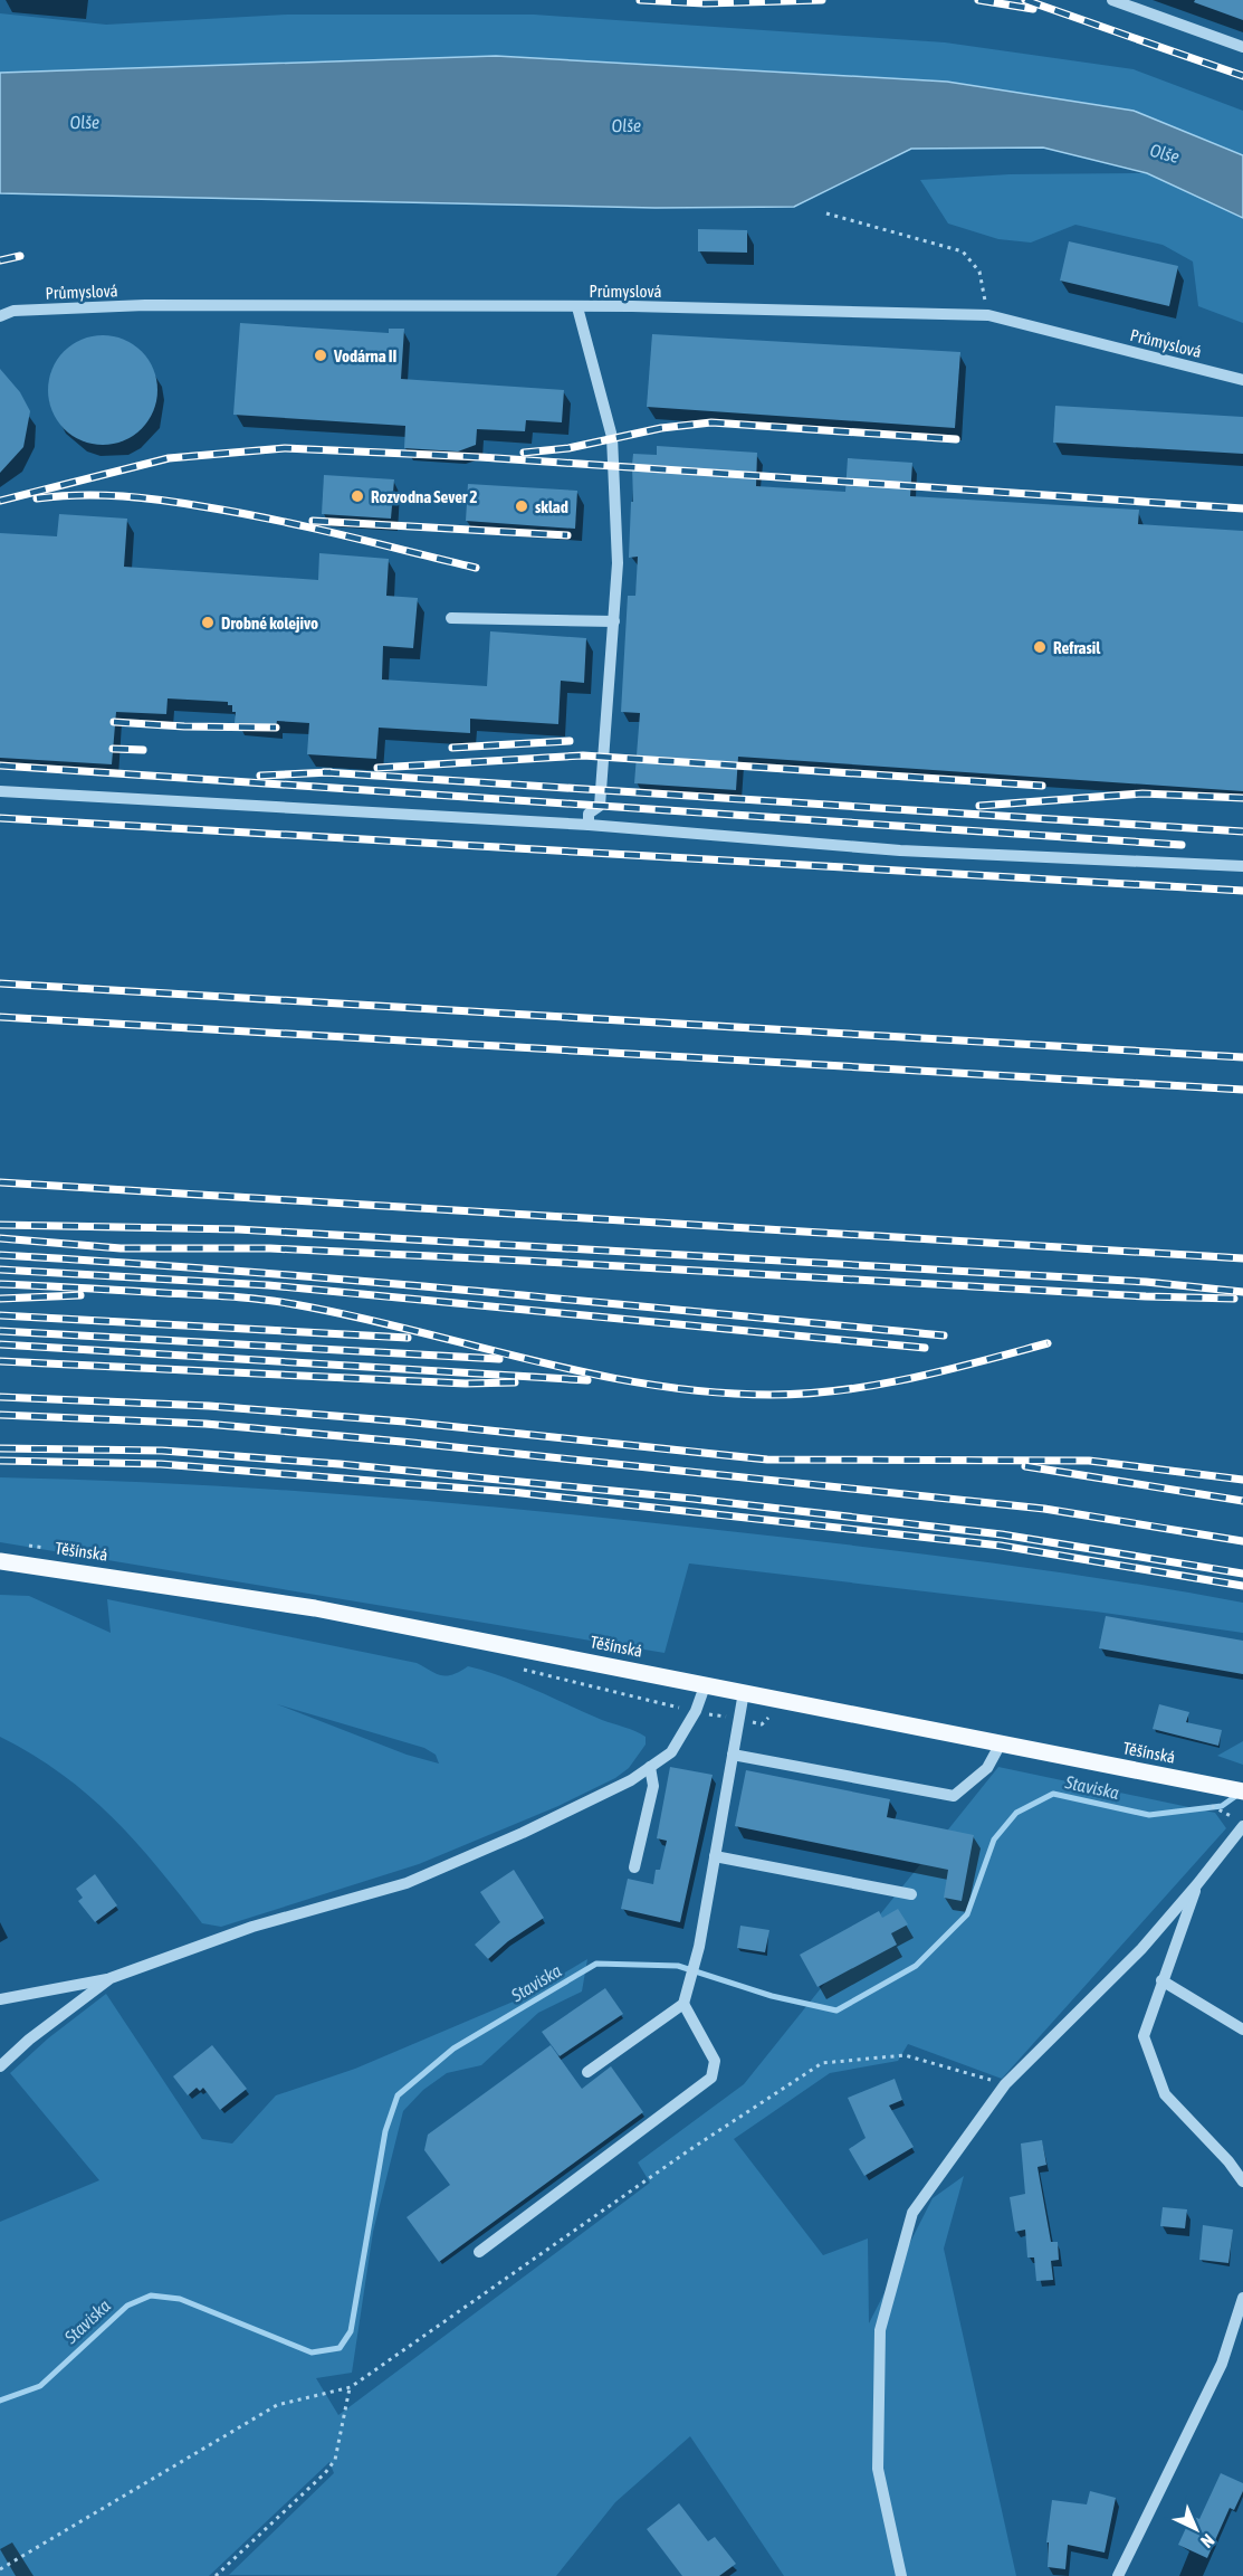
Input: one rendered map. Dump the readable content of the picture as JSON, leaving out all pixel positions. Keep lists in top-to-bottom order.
{
  "streets": {
    "main road": ["Těšínská"],
    "street": ["Průmyslová"]
  },
  "water": ["Olše", "Staviska"],
  "places": [
    "Vodárna II",
    "Rozvodna Sever 2",
    "sklad",
    "Drobné kolejivo",
    "Refrasil"
  ],
  "north": "bottom right"
}
